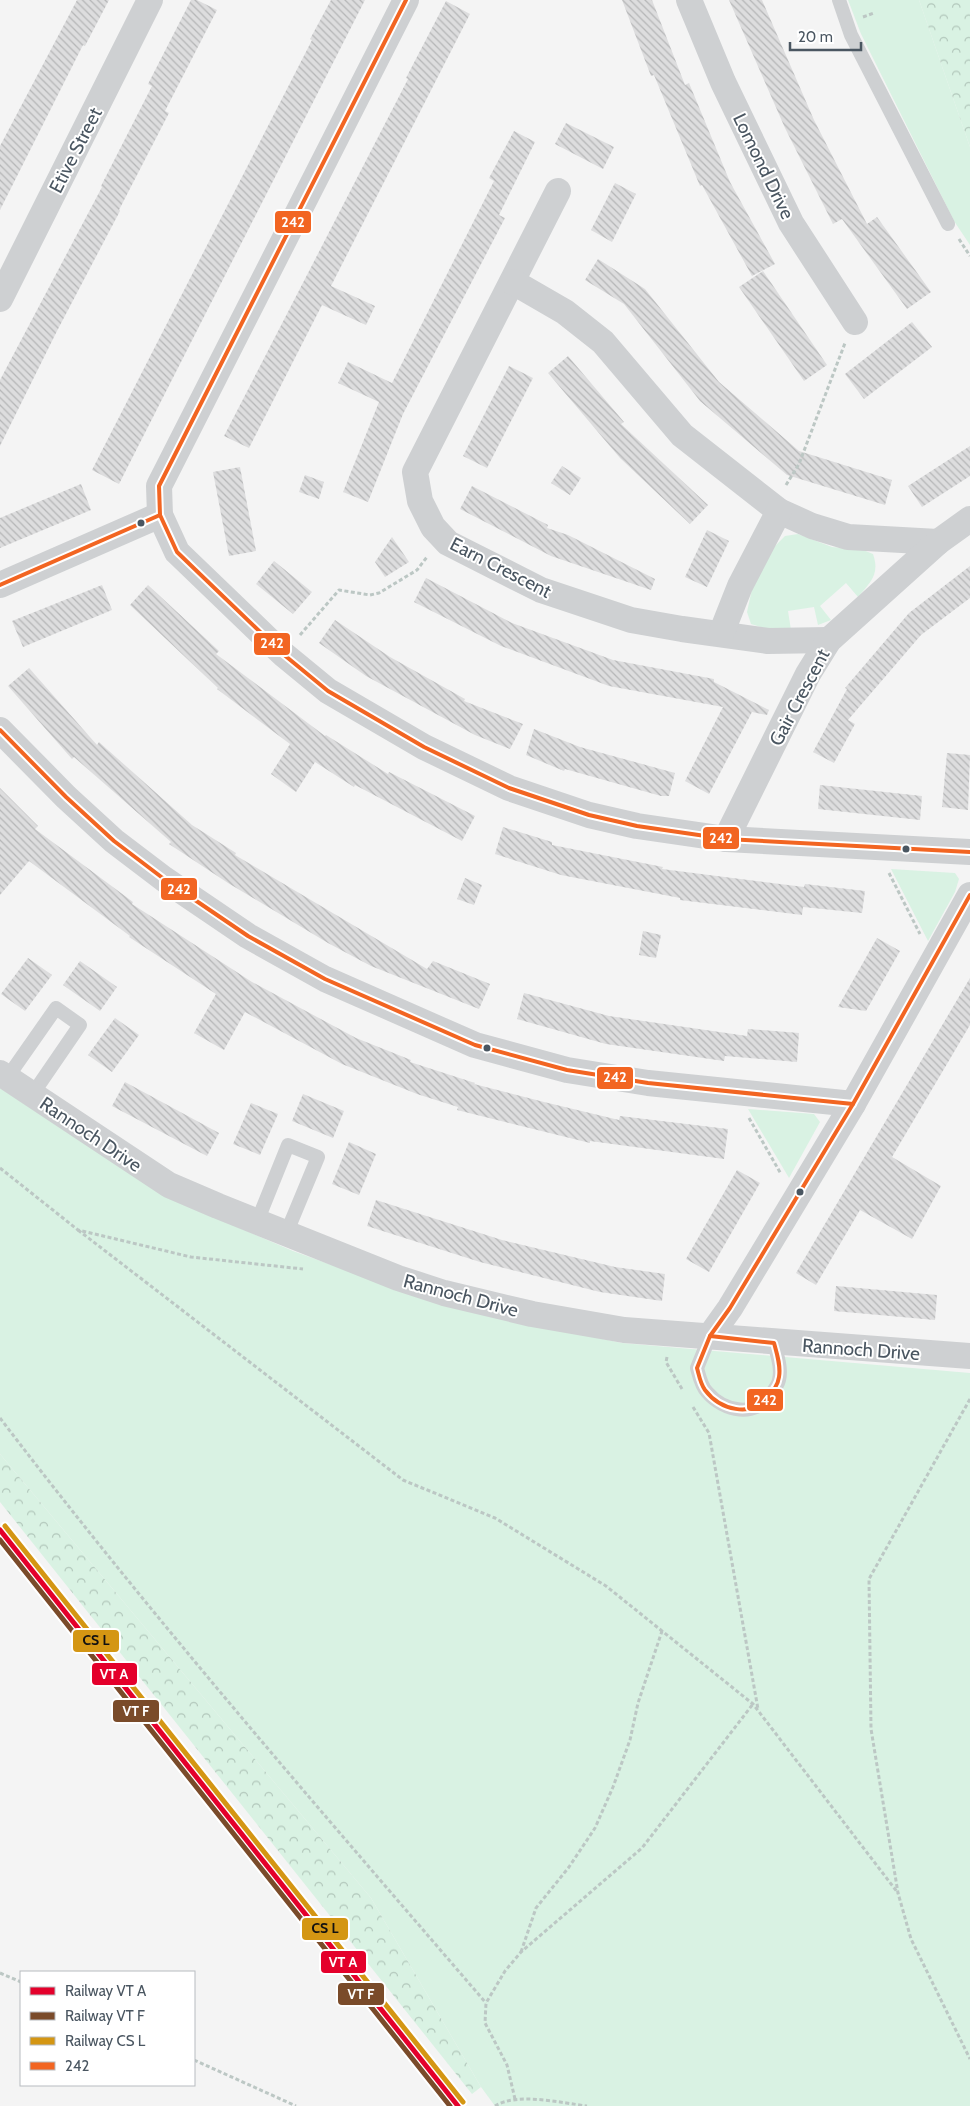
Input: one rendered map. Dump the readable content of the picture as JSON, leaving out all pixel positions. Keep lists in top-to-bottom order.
{
  "streets": {
    "street": [
      "Etive Street",
      "Lomond Drive",
      "Earn Crescent",
      "Gair Crescent",
      "Rannoch Drive"
    ]
  },
  "crossings": [
    ["Earn Crescent", "Gair Crescent"]
  ],
  "lines": ["transit line 242"],
  "legend": [
    "Railway VT A",
    "Railway VT F",
    "Railway CS L",
    "242"
  ],
  "scale_bar": "20 m"
}
